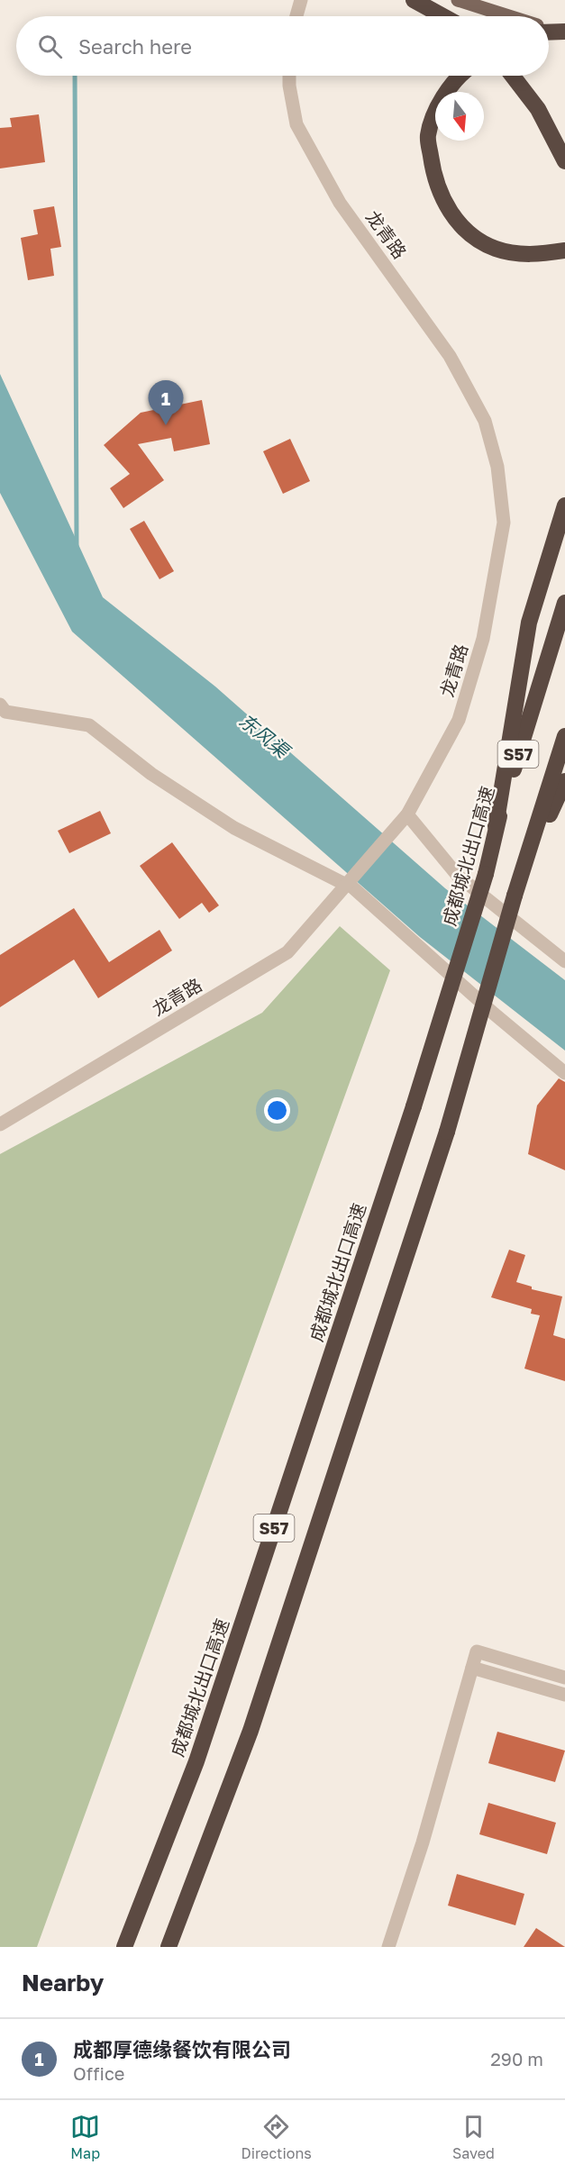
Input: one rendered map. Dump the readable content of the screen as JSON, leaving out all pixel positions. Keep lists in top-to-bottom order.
{
  "streets": {
    "highway": ["S57", "成都城北出口高速"],
    "street": ["龙青路"]
  },
  "water": ["东风渠"],
  "north": "bottom",
  "page": {
    "search": "Search here",
    "pins": "1",
    "heading": "Nearby",
    "list": [
      {
        "mark": "1",
        "name": "成都厚德缘餐饮有限公司",
        "note": "Office",
        "value": "290 m"
      }
    ],
    "nav": ["Map", "Directions", "Saved"]
  }
}
